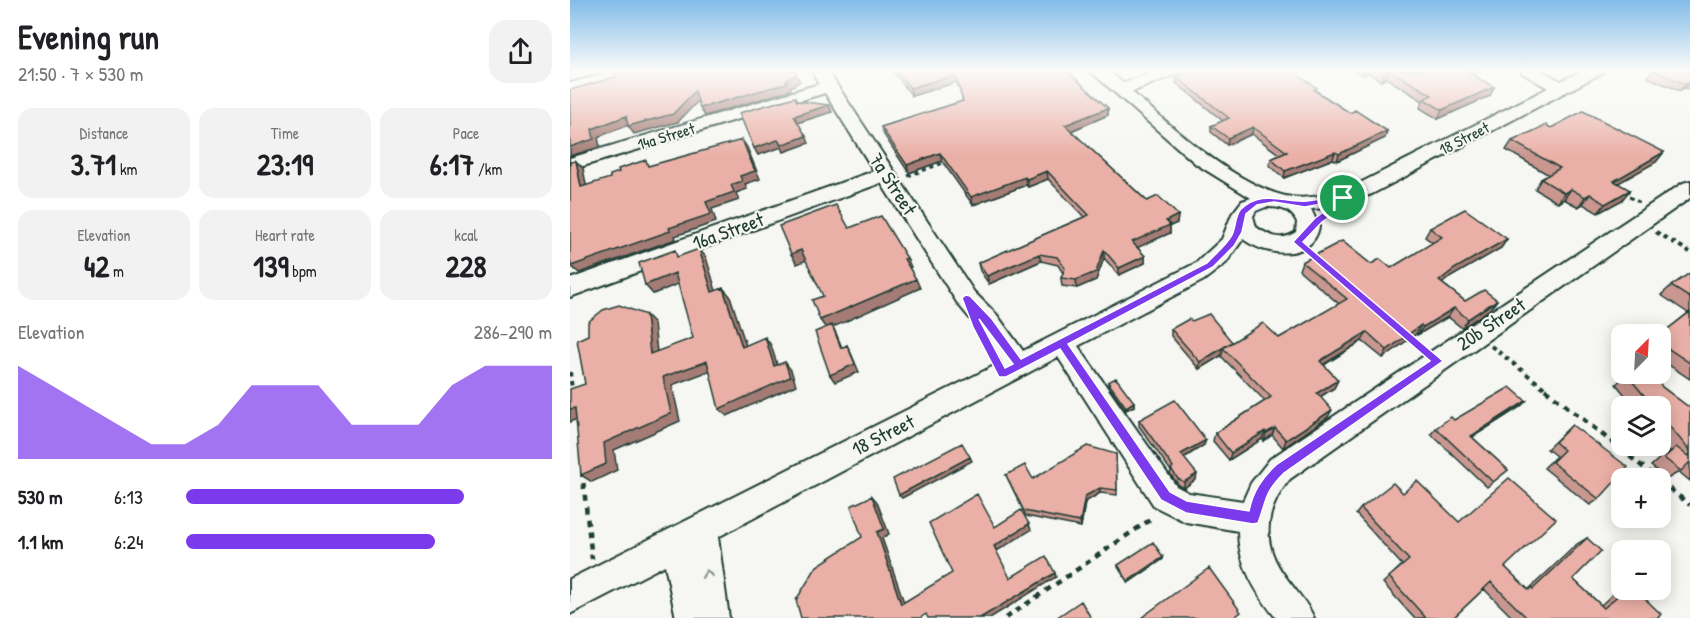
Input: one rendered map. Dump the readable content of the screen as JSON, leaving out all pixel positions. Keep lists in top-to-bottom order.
{
  "streets": {
    "street": [
      "14a Street",
      "18 Street",
      "7a Street",
      "16a Street",
      "20b Street"
    ]
  },
  "crossings": [
    ["18 Street", "7a Street"],
    ["7a Street", "16a Street"]
  ],
  "north": "top right",
  "page": {
    "heading": ["Evening run", "21:50 · 7 × 530 m"],
    "stats": [
      ["Distance", "3.71 km"],
      ["Time", "23:19"],
      ["Pace", "6:17 /km"],
      ["Elevation", "42 m"],
      ["Heart rate", "139 bpm"],
      ["kcal", "228"]
    ],
    "chart": ["Elevation", "286–290 m"],
    "map_buttons": ["+", "−"],
    "list": [
      {
        "name": "530 m",
        "note": "6:13"
      },
      {
        "name": "1.1 km",
        "note": "6:24"
      }
    ]
  }
}
